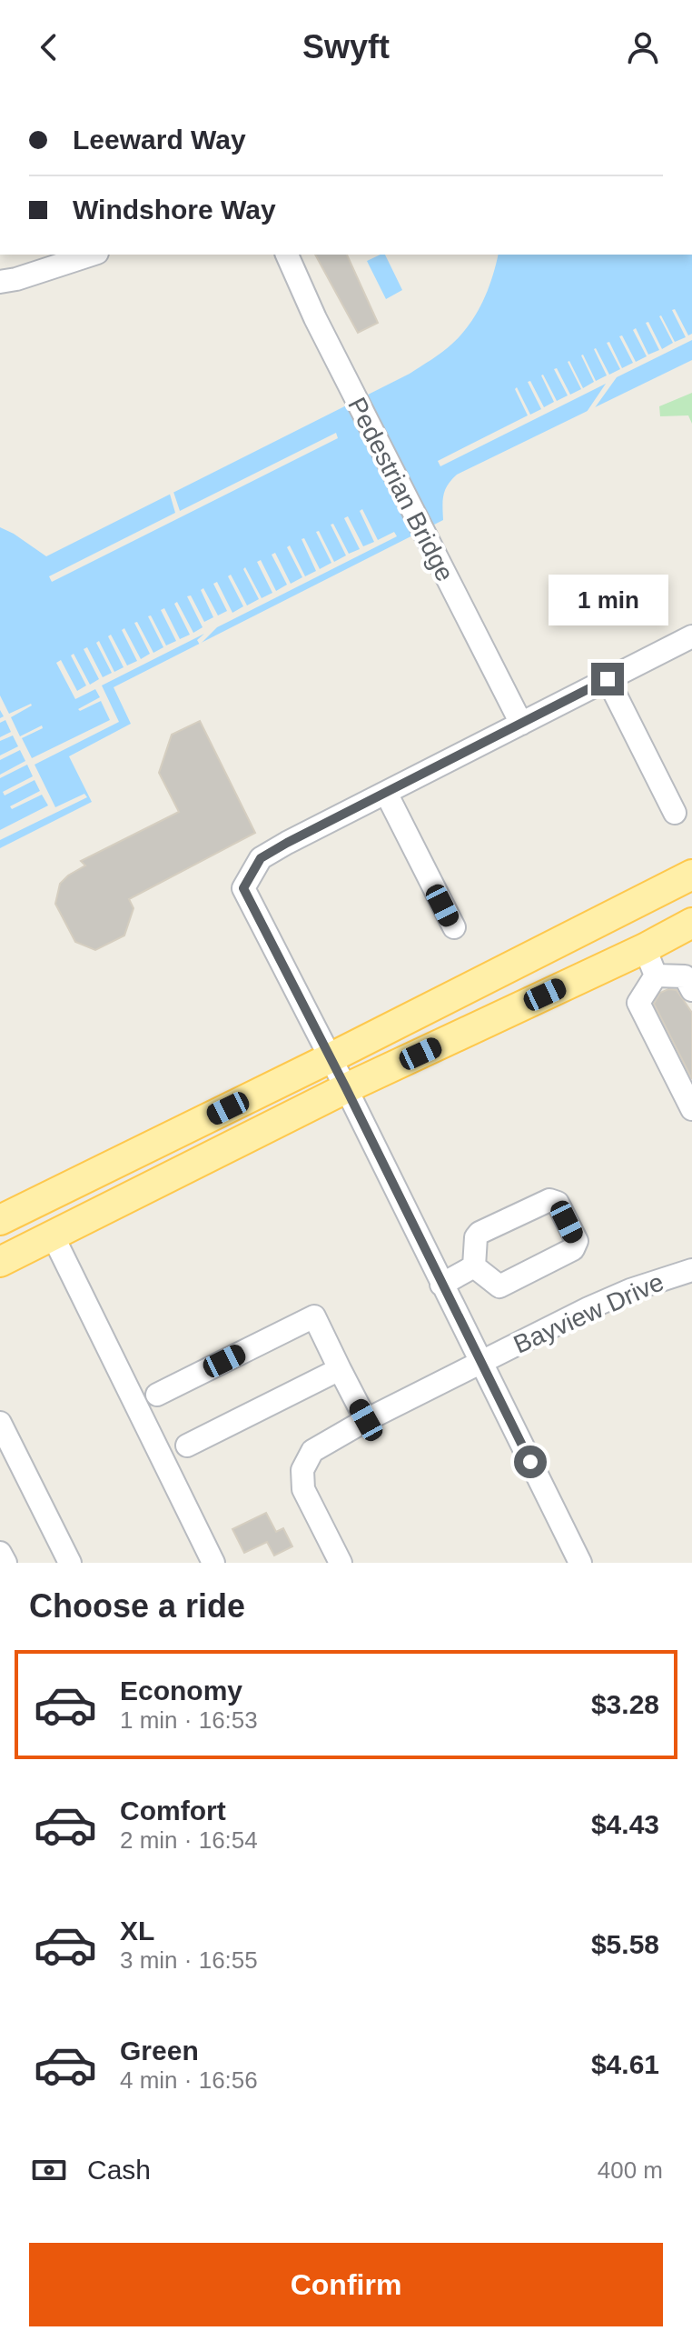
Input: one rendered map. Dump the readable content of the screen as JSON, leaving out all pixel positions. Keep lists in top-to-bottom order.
{
  "streets": {
    "street": ["Pedestrian Bridge", "Bayview Drive"]
  },
  "page": {
    "header": "Swyft",
    "banner": ["Leeward Way", "Windshore Way"],
    "bubble": "1 min",
    "heading": "Choose a ride",
    "list": [
      {
        "name": "Economy",
        "note": "1 min · 16:53",
        "value": "$3.28"
      },
      {
        "name": "Comfort",
        "note": "2 min · 16:54",
        "value": "$4.43"
      },
      {
        "name": "XL",
        "note": "3 min · 16:55",
        "value": "$5.58"
      },
      {
        "name": "Green",
        "note": "4 min · 16:56",
        "value": "$4.61"
      }
    ],
    "pay": ["Cash", "400 m"],
    "buttons": "Confirm"
  }
}
